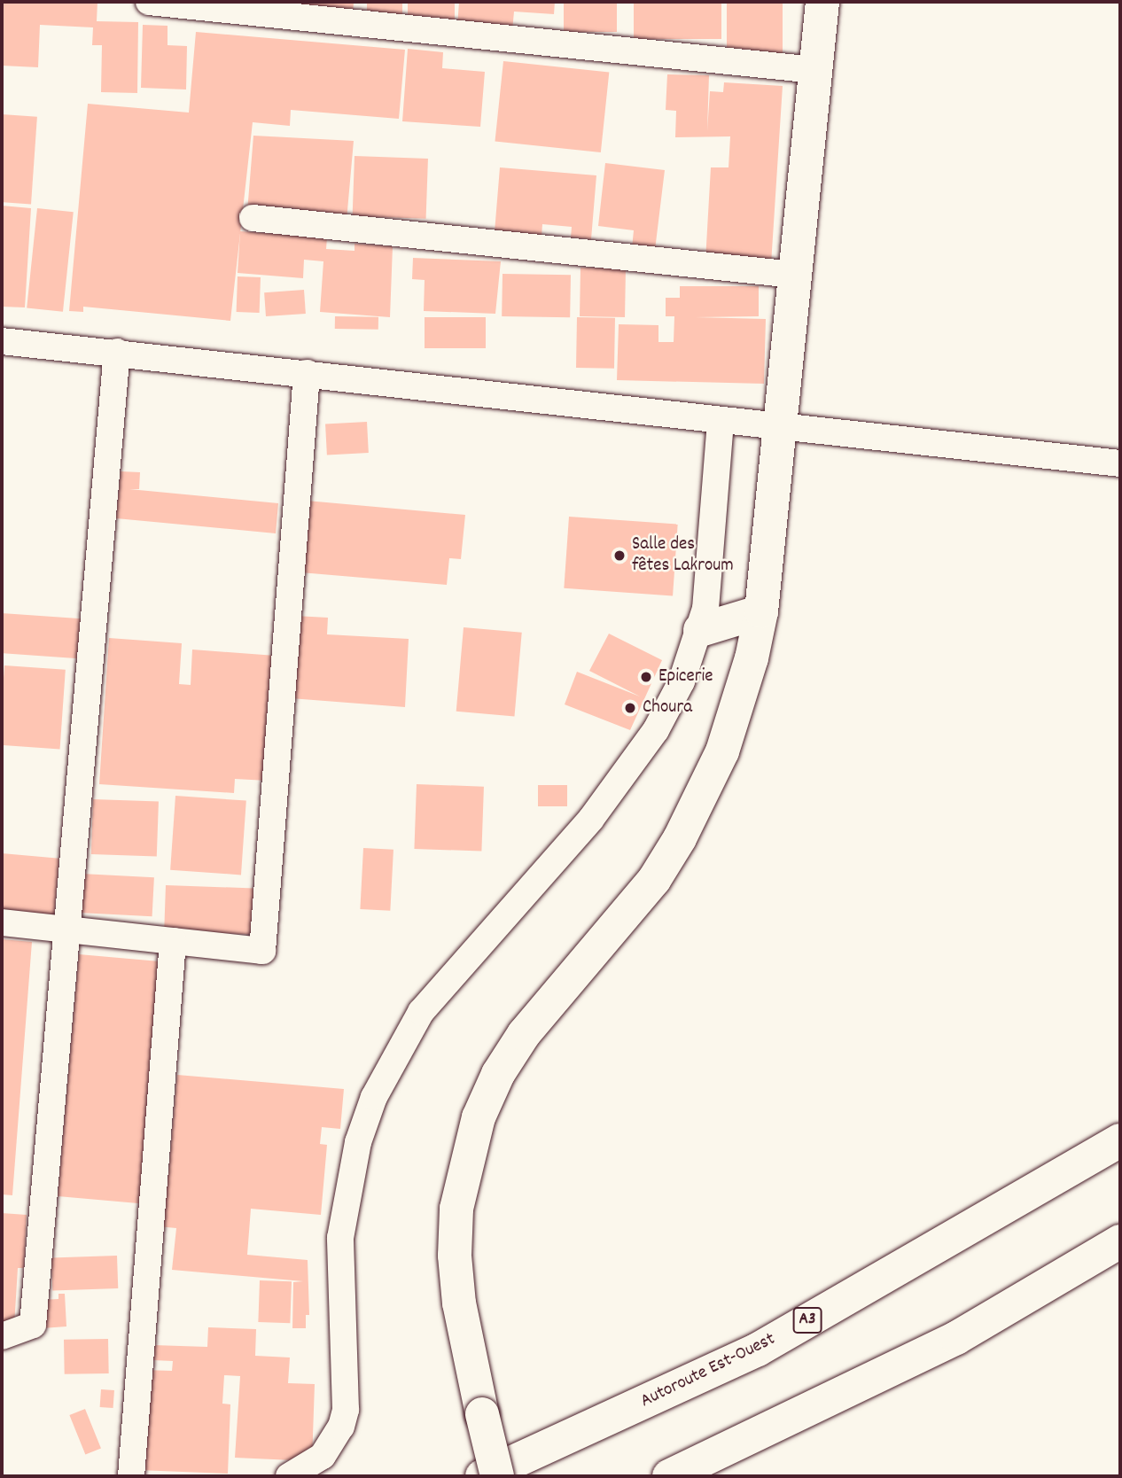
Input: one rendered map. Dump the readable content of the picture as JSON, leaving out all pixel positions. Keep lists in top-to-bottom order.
{
  "streets": {
    "main road": ["A3", "Autoroute Est-Ouest"]
  },
  "places": ["Salle des fêtes Lakroum", "Epicerie", "Choura"]
}
